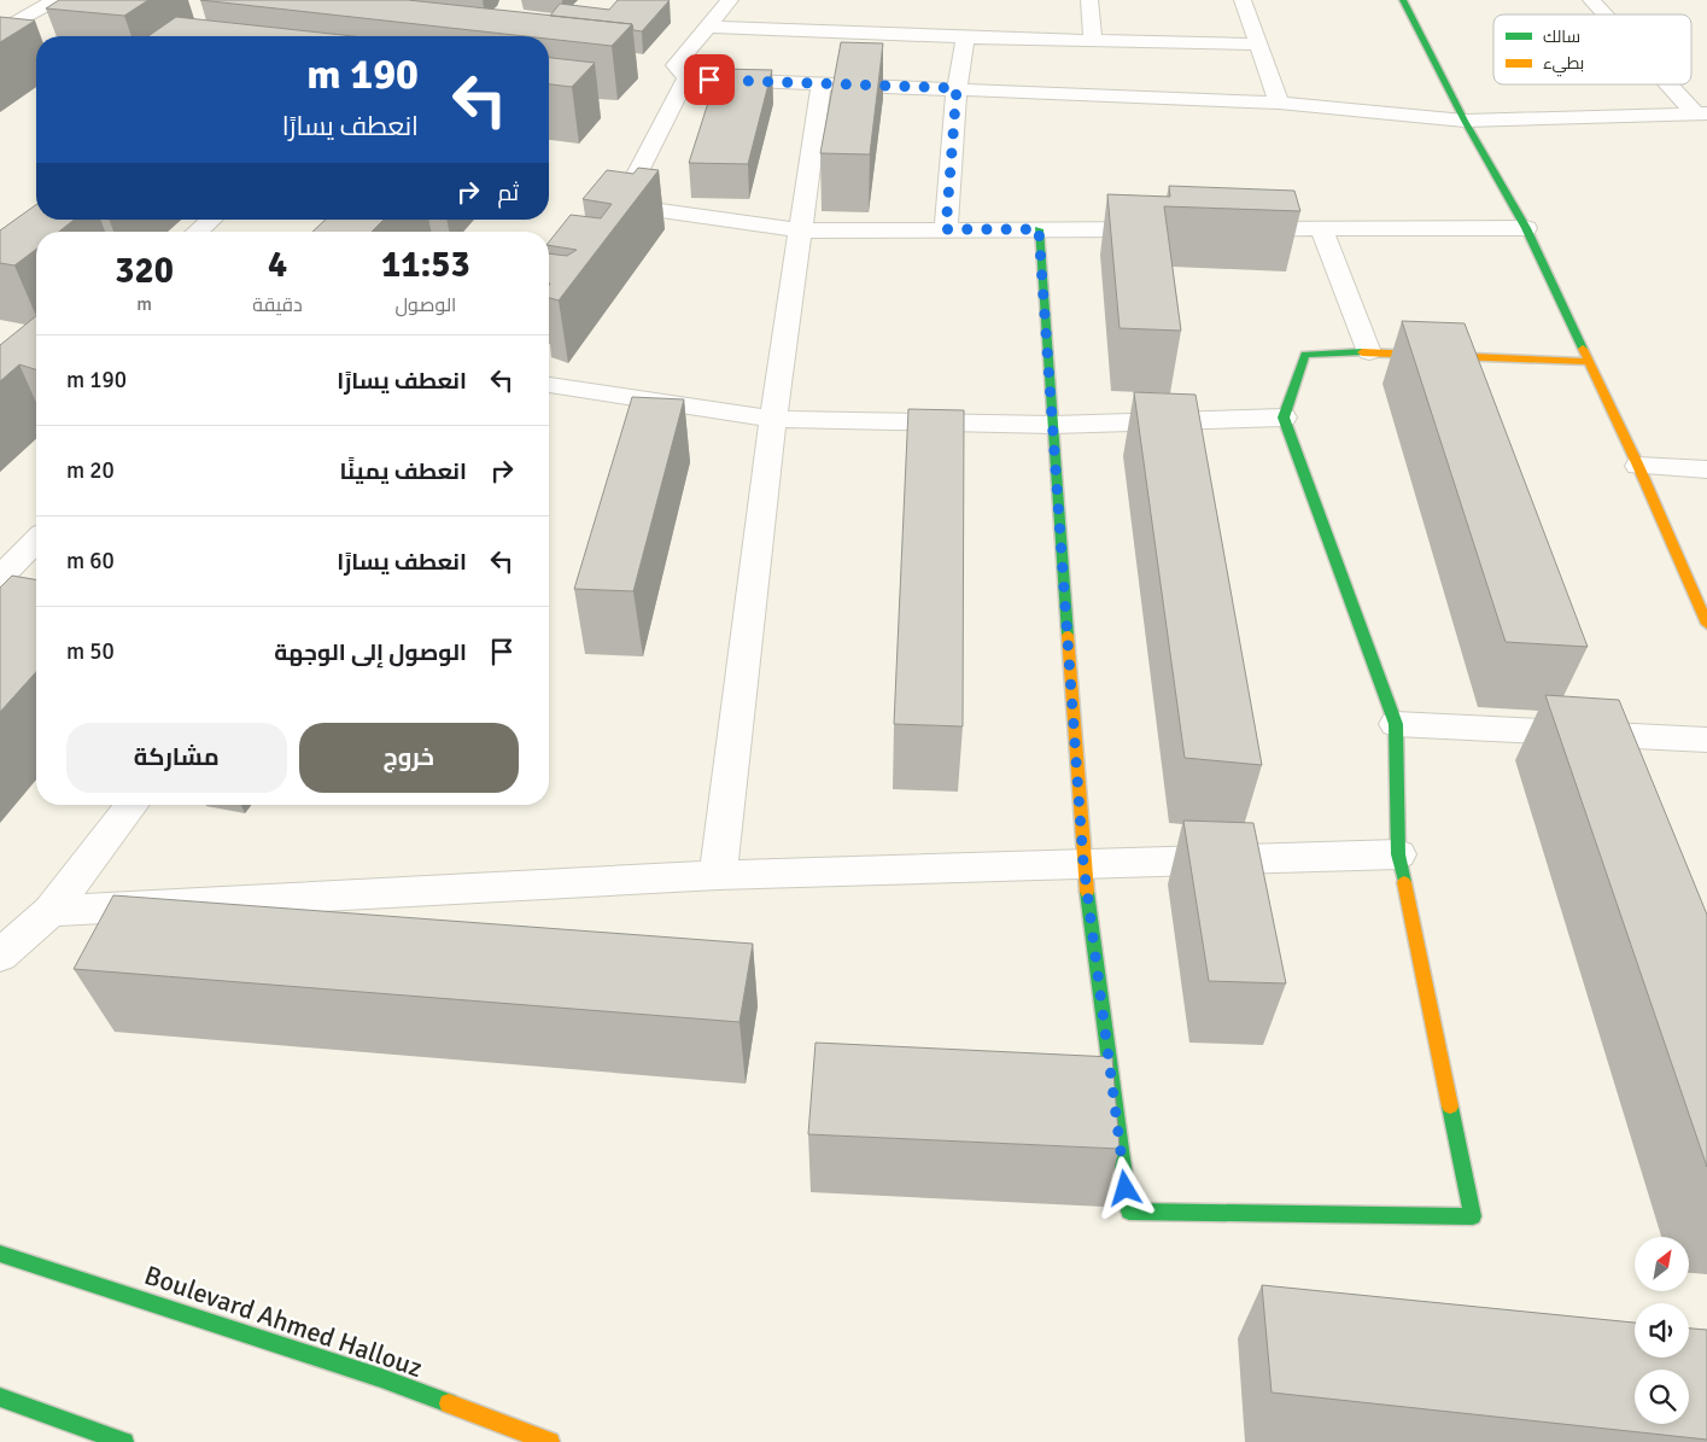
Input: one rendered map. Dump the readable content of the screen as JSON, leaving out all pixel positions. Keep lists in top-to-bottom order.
{
  "streets": {
    "street": ["Boulevard Ahmed Hallouz"]
  },
  "legend": ["سالك", "بطيء"],
  "north": "top right",
  "page": {
    "turn": ["190 m", "انعطف يسارًا"],
    "then": "ثم",
    "eta": [
      "11:53",
      "الوصول",
      "4",
      "دقيقة",
      "320",
      "m"
    ],
    "list": [
      {
        "name": "انعطف يسارًا",
        "value": "190 m"
      },
      {
        "name": "انعطف يمينًا",
        "value": "20 m"
      },
      {
        "name": "انعطف يسارًا",
        "value": "60 m"
      },
      {
        "name": "الوصول إلى الوجهة",
        "value": "50 m"
      }
    ],
    "buttons": ["خروج", "مشاركة"]
  }
}
